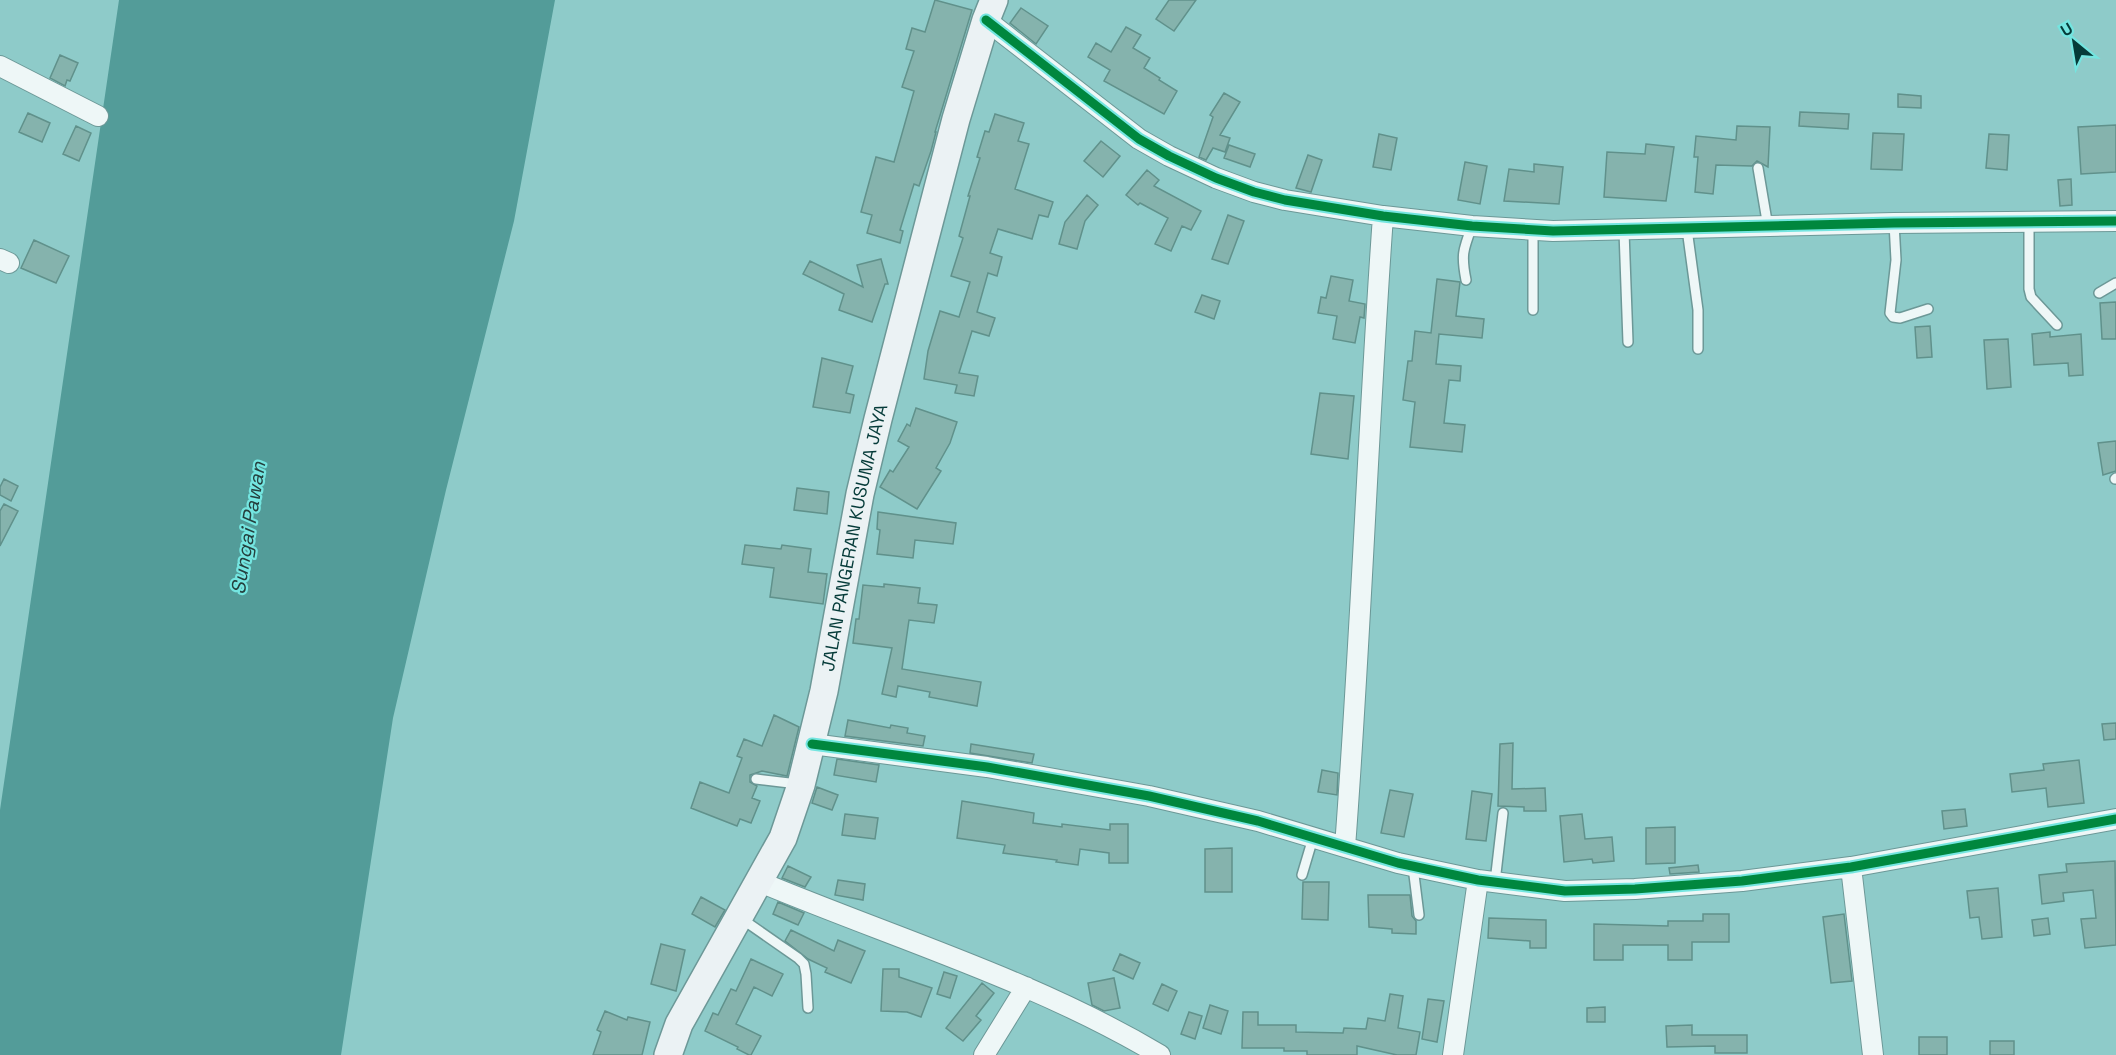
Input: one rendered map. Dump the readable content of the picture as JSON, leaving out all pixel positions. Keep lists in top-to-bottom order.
{
  "streets": {
    "street": ["JALAN PANGERAN KUSUMA JAYA"]
  },
  "water": ["Sungai Pawan"],
  "north": "top left"
}
